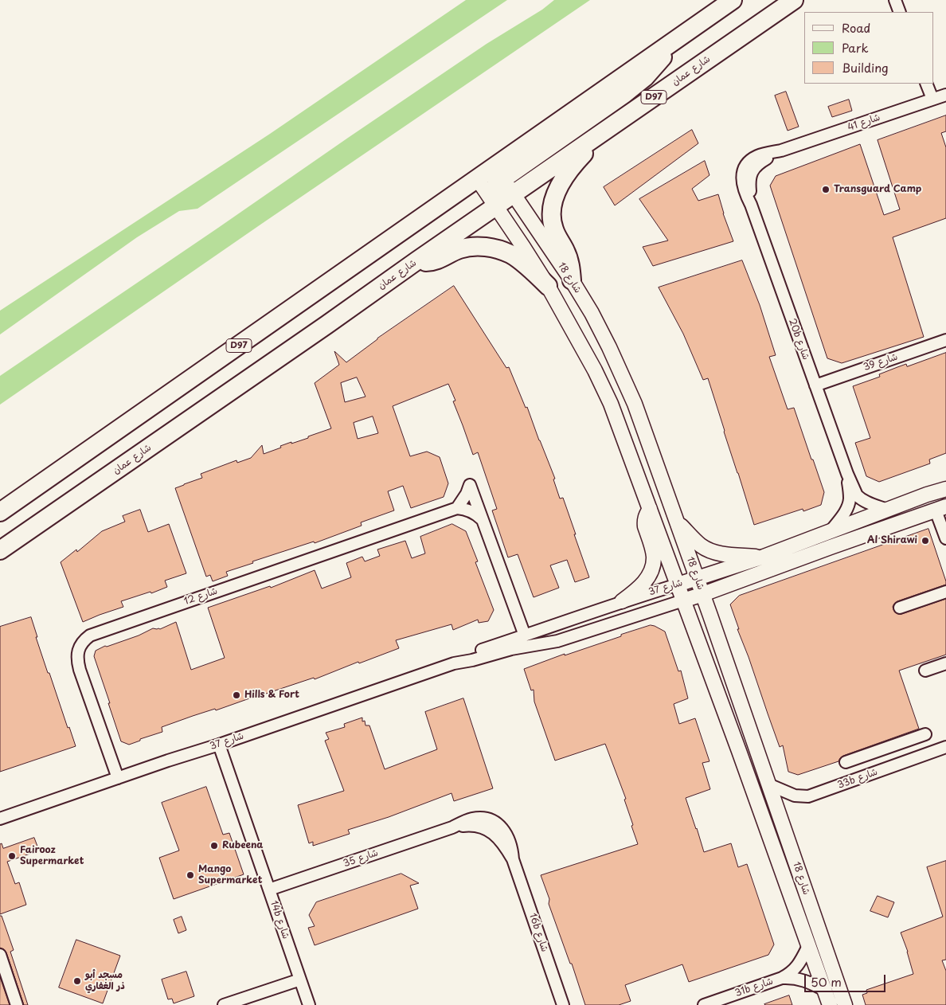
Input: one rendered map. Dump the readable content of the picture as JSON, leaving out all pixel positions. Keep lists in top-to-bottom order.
{
  "streets": {
    "main road": ["شارع عمان", "D97"],
    "street": [
      "شارع 41",
      "شارع 18",
      "20b شارع",
      "شارع 39",
      "شارع 37",
      "شارع 12",
      "33b شارع",
      "شارع 35",
      "14b شارع",
      "16b شارع",
      "31b شارع"
    ]
  },
  "crossings": [
    ["شارع عمان", "شارع 18"],
    ["D97", "شارع 18"],
    ["شارع 41", "20b شارع"],
    ["شارع 18", "شارع 37"],
    ["شارع 18", "33b شارع"],
    ["شارع 18", "31b شارع"],
    ["20b شارع", "شارع 39"],
    ["20b شارع", "شارع 37"],
    ["شارع 37", "شارع 12"],
    ["شارع 37", "14b شارع"],
    ["شارع 35", "14b شارع"],
    ["شارع 35", "16b شارع"]
  ],
  "places": [
    "Transguard Camp",
    "Al Shirawi",
    "Hills & Fort",
    "Rubeena",
    "Fairooz Supermarket",
    "Mango Supermarket",
    "مسجد أبو ذر الغفاري"
  ],
  "legend": ["Road", "Park", "Building"],
  "scale_bar": "50 m"
}
